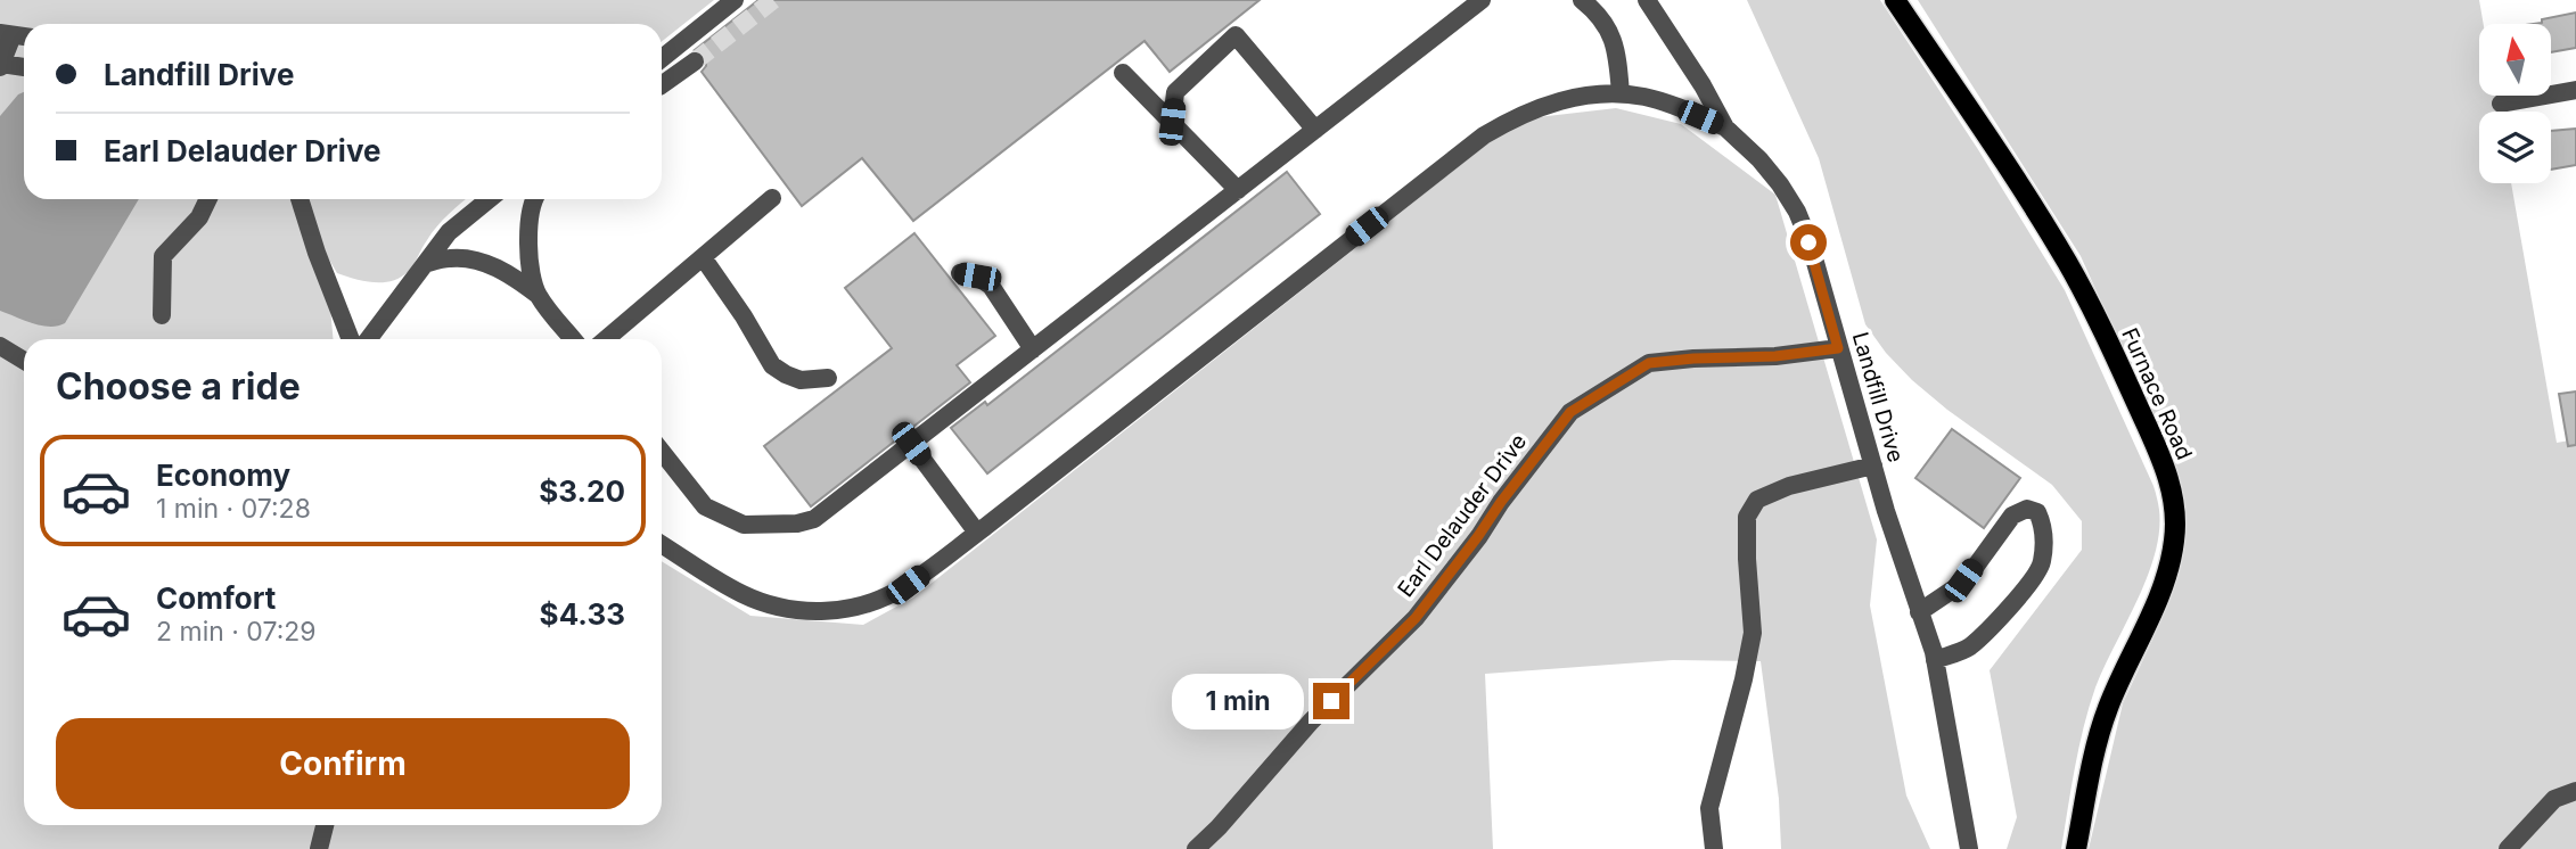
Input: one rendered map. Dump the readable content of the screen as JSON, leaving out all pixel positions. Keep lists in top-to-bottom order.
{
  "streets": {
    "main road": ["Furnace Road"],
    "street": ["Landfill Drive", "Earl Delauder Drive"]
  },
  "crossings": [
    ["Landfill Drive", "Earl Delauder Drive"]
  ],
  "north": "top",
  "page": {
    "banner": ["Landfill Drive", "Earl Delauder Drive"],
    "heading": "Choose a ride",
    "list": [
      {
        "name": "Economy",
        "note": "1 min · 07:28",
        "value": "$3.20"
      },
      {
        "name": "Comfort",
        "note": "2 min · 07:29",
        "value": "$4.33"
      }
    ],
    "bubble": "1 min",
    "buttons": "Confirm"
  }
}
